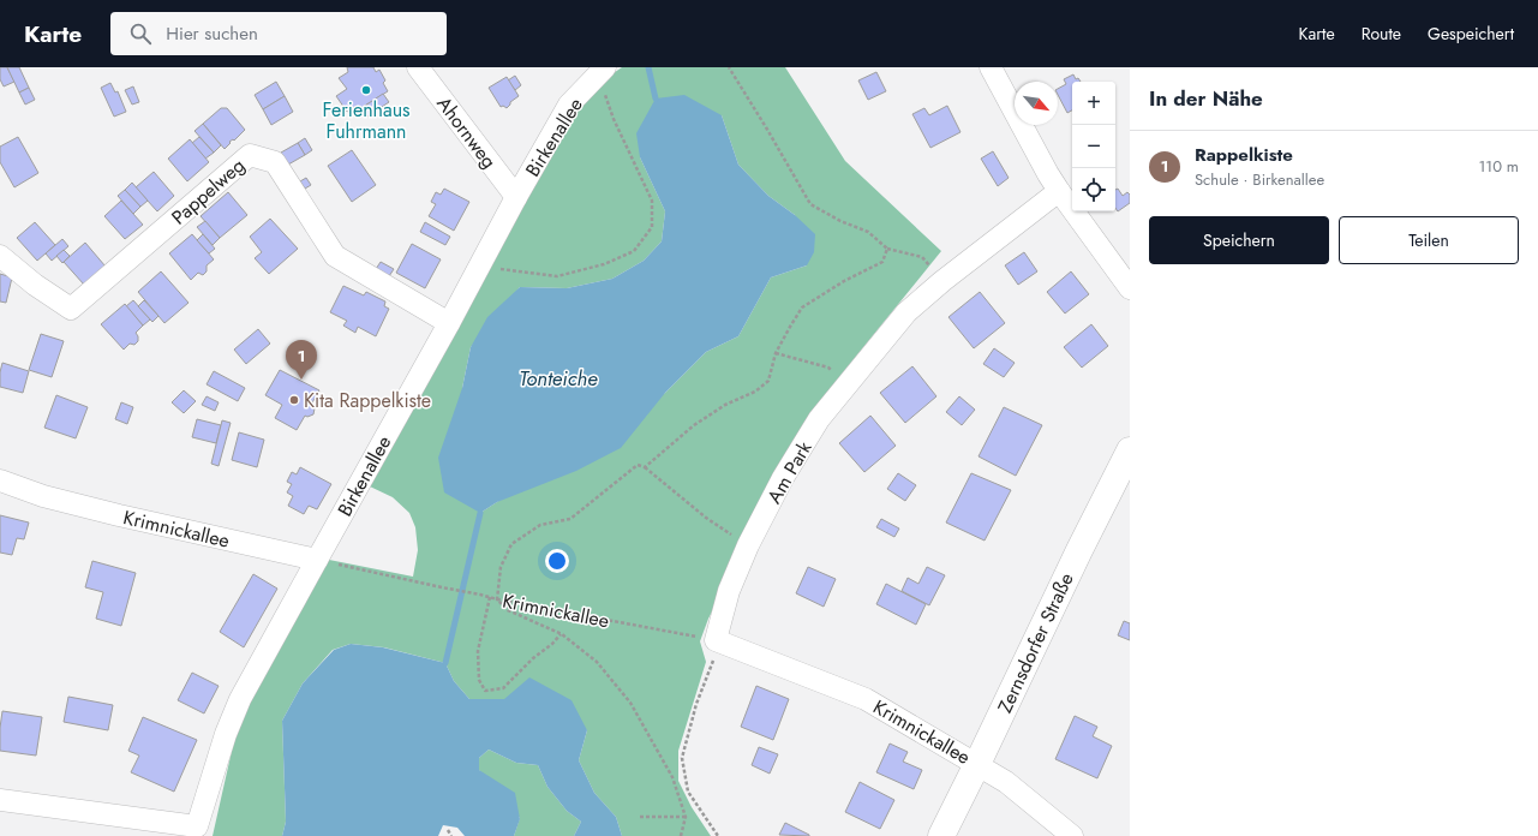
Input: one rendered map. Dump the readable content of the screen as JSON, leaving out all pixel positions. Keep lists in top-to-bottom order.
{
  "streets": {
    "street": [
      "Ahornweg",
      "Birkenallee",
      "Pappelweg",
      "Am Park",
      "Krimnickallee",
      "Zernsdorfer Straße"
    ]
  },
  "crossings": [
    ["Ahornweg", "Birkenallee"],
    ["Birkenallee", "Pappelweg"],
    ["Birkenallee", "Krimnickallee"],
    ["Am Park", "Krimnickallee"],
    ["Krimnickallee", "Zernsdorfer Straße"]
  ],
  "water": ["Tonteiche"],
  "places": ["Ferienhaus Fuhrmann", "Kita Rappelkiste"],
  "north": "bottom right",
  "page": {
    "header": "Karte",
    "search": "Hier suchen",
    "nav": ["Karte", "Route", "Gespeichert"],
    "heading": "In der Nähe",
    "map_buttons": ["+", "−"],
    "list": [
      {
        "mark": "1",
        "name": "Rappelkiste",
        "note": "Schule · Birkenallee",
        "value": "110 m"
      }
    ],
    "buttons": ["Speichern", "Teilen"],
    "pins": "1"
  }
}
